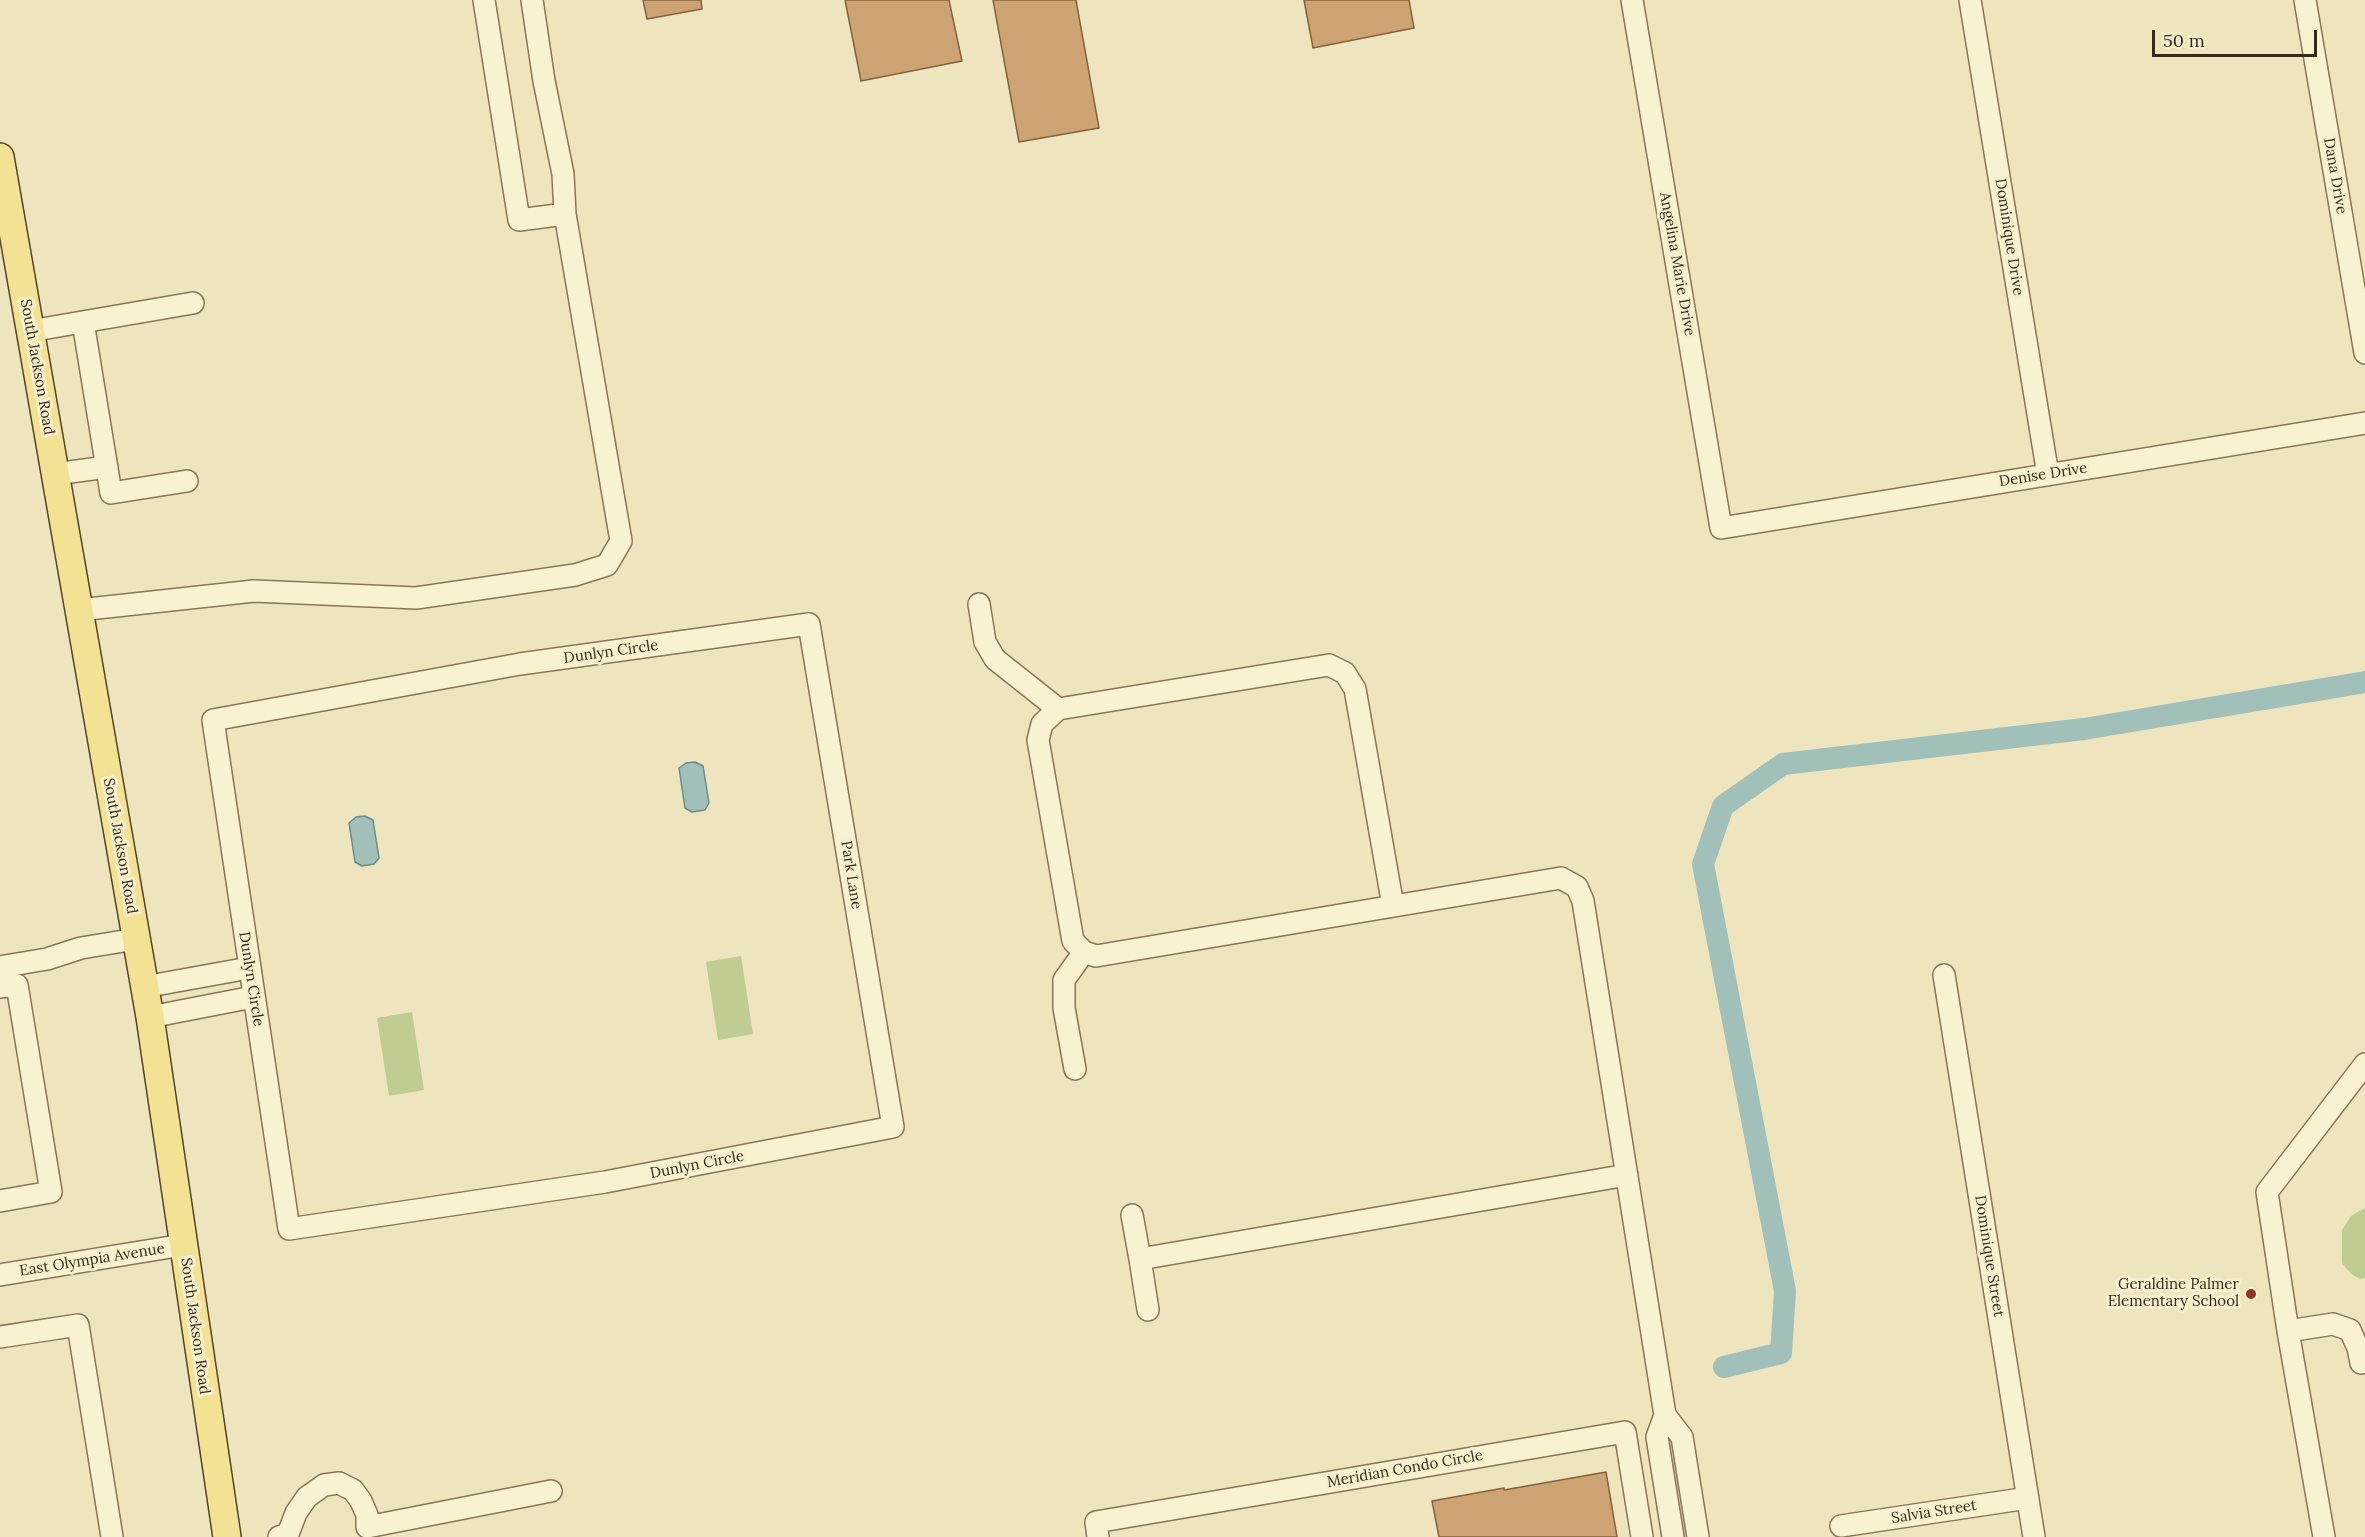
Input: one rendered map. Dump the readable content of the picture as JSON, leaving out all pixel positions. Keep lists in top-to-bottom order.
{
  "streets": {
    "main road": ["South Jackson Road"],
    "street": [
      "Dana Drive",
      "Dominique Drive",
      "Angelina Marie Drive",
      "Denise Drive",
      "Dunlyn Circle",
      "Park Lane",
      "Dominique Street",
      "East Olympia Avenue",
      "Meridian Condo Circle",
      "Salvia Street"
    ]
  },
  "crossings": [
    ["Dominique Drive", "Denise Drive"],
    ["Angelina Marie Drive", "Denise Drive"],
    ["South Jackson Road", "East Olympia Avenue"],
    ["Dunlyn Circle", "Park Lane"],
    ["Dominique Street", "Salvia Street"]
  ],
  "places": ["Geraldine Palmer Elementary School"],
  "scale_bar": "50 m"
}
